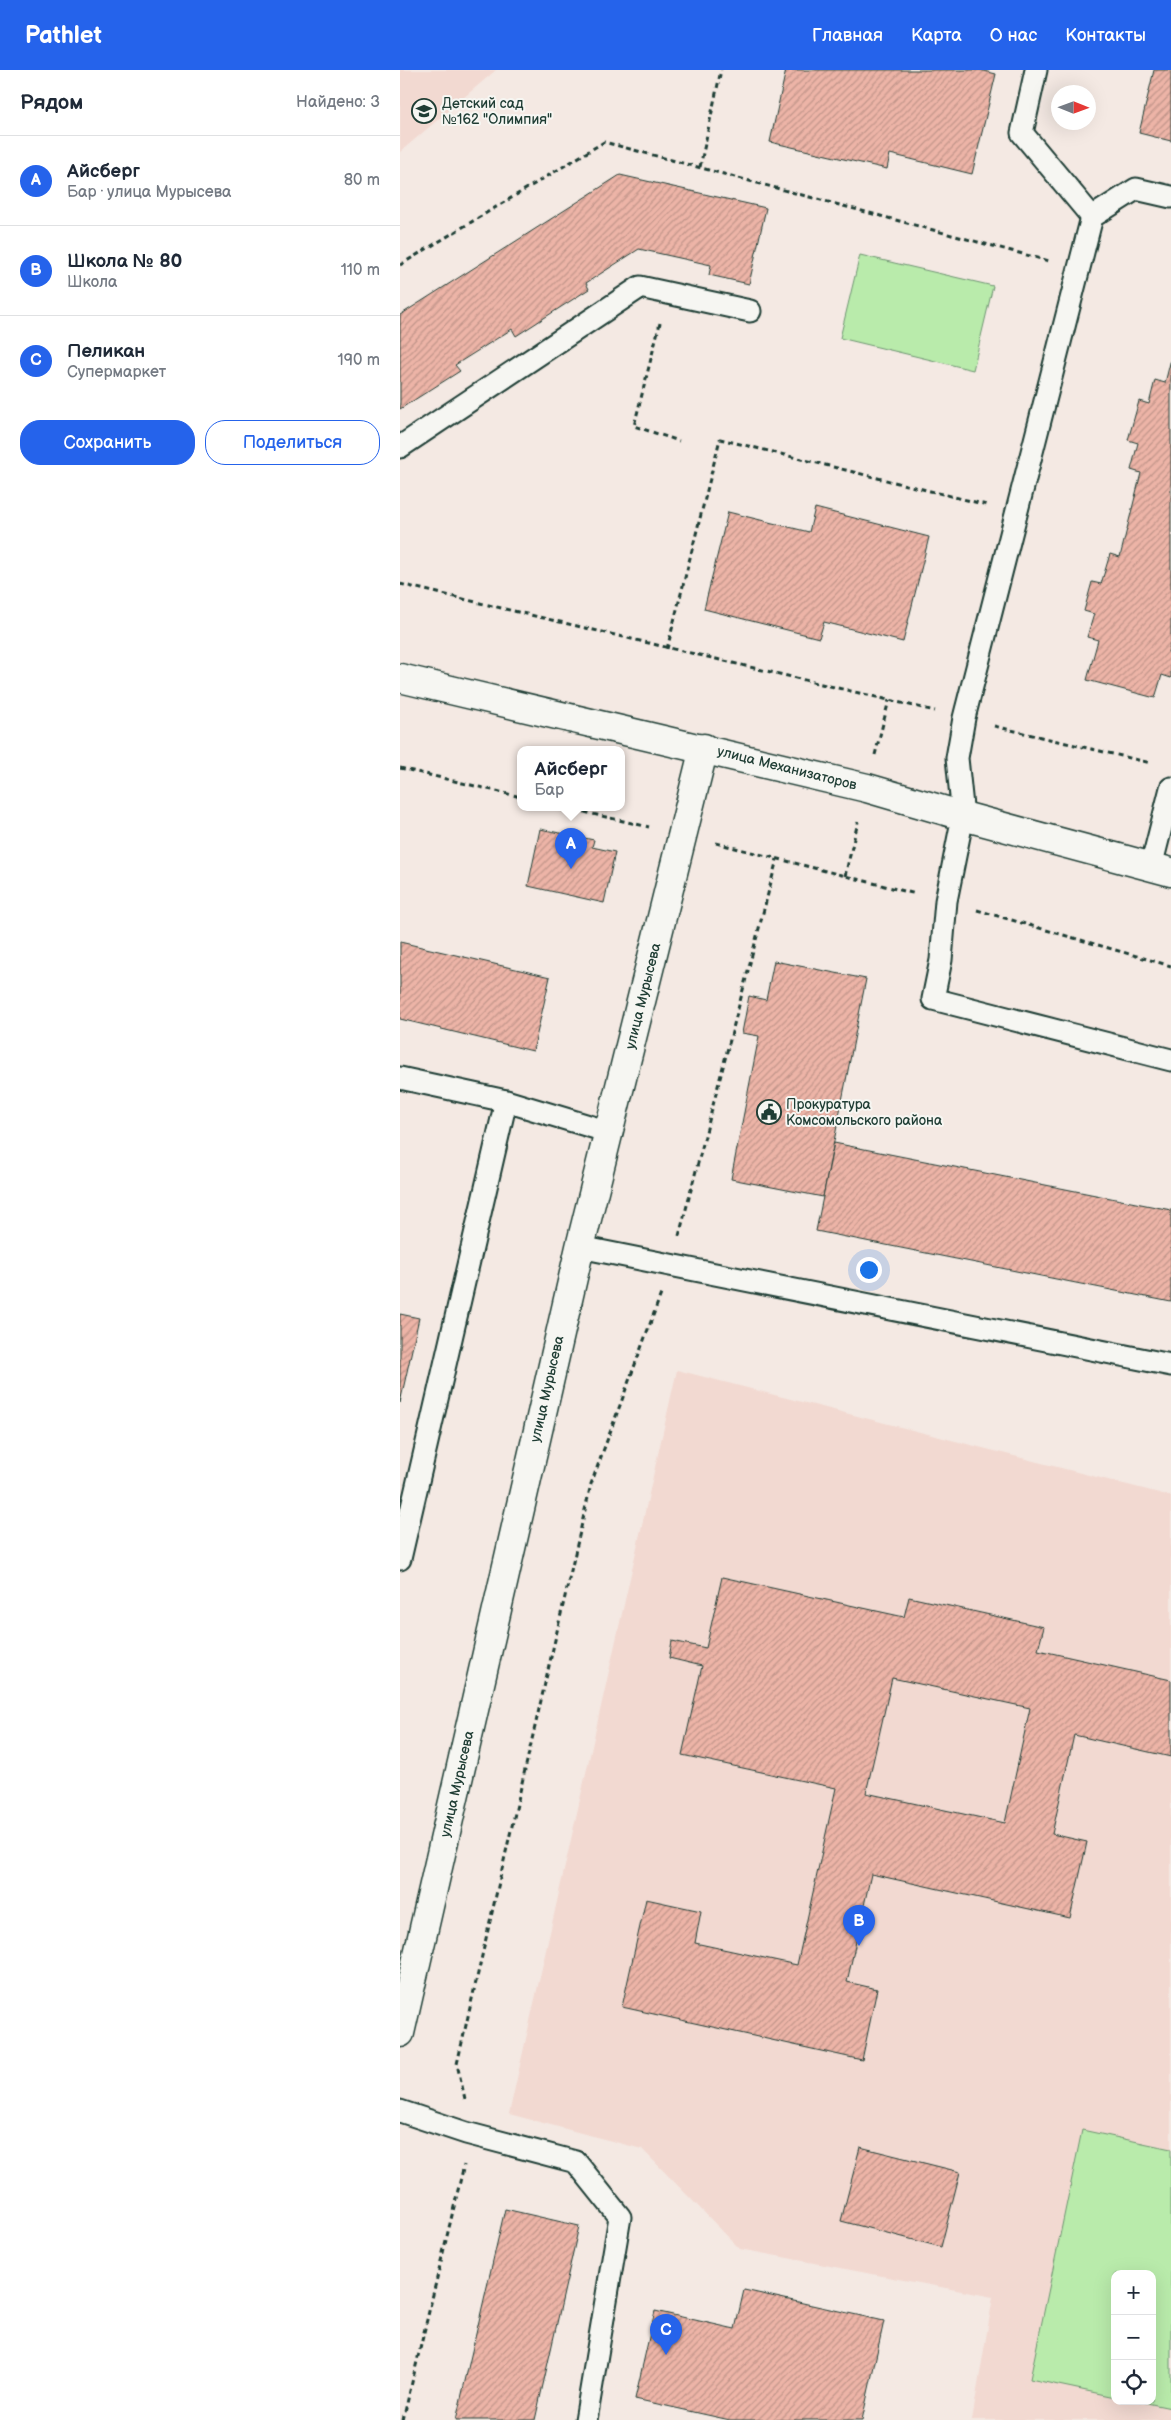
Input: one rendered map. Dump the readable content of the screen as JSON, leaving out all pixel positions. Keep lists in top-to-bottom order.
{
  "streets": {
    "street": ["улица Механизаторов", "улица Мурысева"]
  },
  "crossings": [
    ["улица Механизаторов", "улица Мурысева"]
  ],
  "places": {
    "school or university": ["Детский сад №162 \"Олимпия\""],
    "public building": ["Прокуратура Комсомольского района"]
  },
  "north": "right",
  "page": {
    "header": "Pathlet",
    "nav": [
      "Главная",
      "Карта",
      "О нас",
      "Контакты"
    ],
    "heading": ["Рядом", "Найдено: 3"],
    "list": [
      {
        "mark": "A",
        "name": "Айсберг",
        "note": "Бар · улица Мурысева",
        "value": "80 m"
      },
      {
        "mark": "B",
        "name": "Школа № 80",
        "note": "Школа",
        "value": "110 m"
      },
      {
        "mark": "C",
        "name": "Пеликан",
        "note": "Супермаркет",
        "value": "190 m"
      }
    ],
    "buttons": ["Сохранить", "Поделиться"],
    "popup": ["Айсберг", "Бар"],
    "pins": ["A", "B", "C"],
    "map_buttons": ["+", "−"]
  }
}
